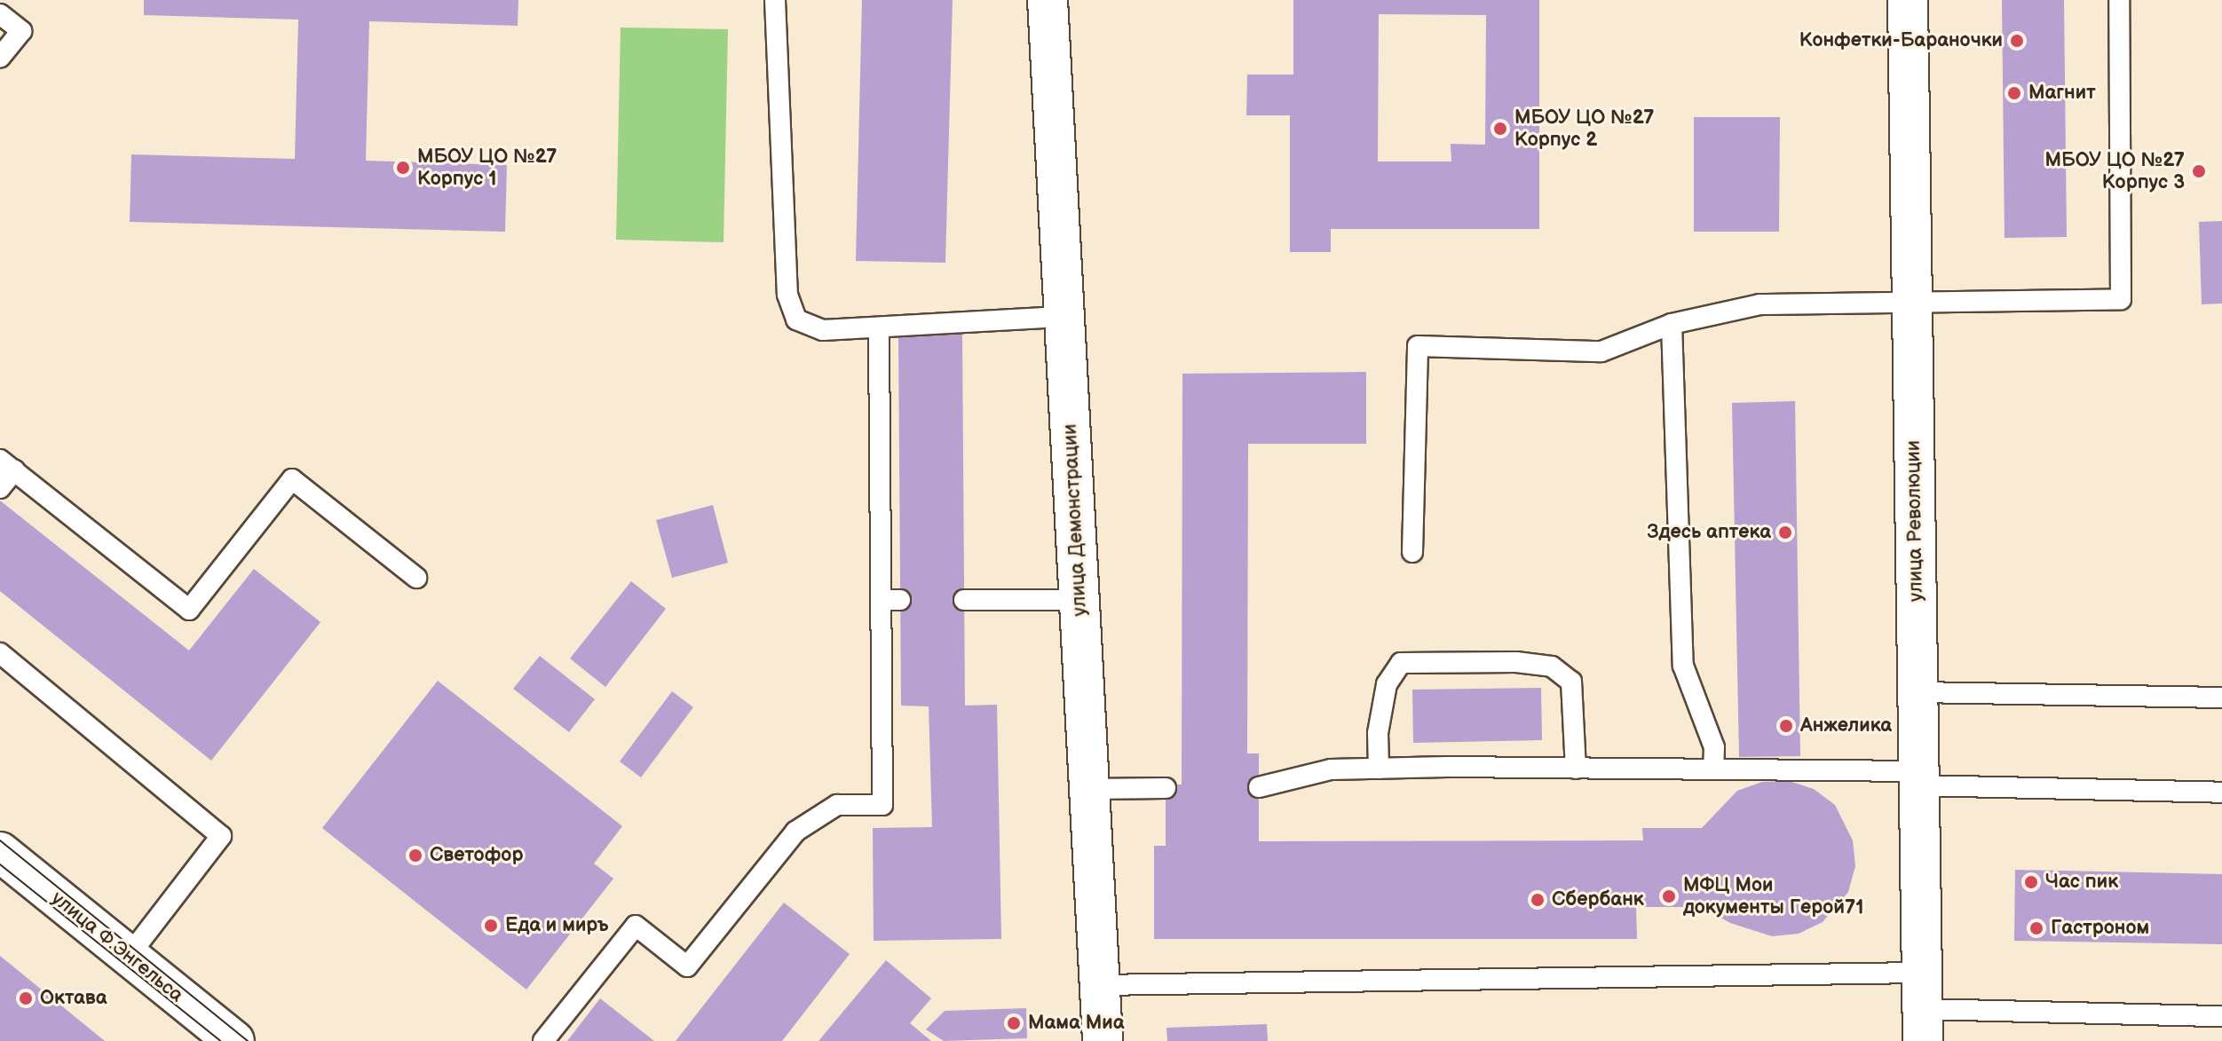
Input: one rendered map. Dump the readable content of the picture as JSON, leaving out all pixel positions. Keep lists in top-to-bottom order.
{
  "streets": {
    "street": ["улица Демонстрации", "улица Революции", "улица Ф.Энгельса"]
  },
  "places": [
    "Конфетки-Бараночки",
    "Магнит",
    "МБОУ ЦО №27 Корпус 2",
    "МБОУ ЦО №27 Корпус 1",
    "МБОУ ЦО №27 Корпус 3",
    "Здесь аптека",
    "Анжелика",
    "Светофор",
    "Час пик",
    "МФЦ Мои документы Герой71",
    "Сбербанк",
    "Еда и миръ",
    "Гастроном",
    "Октава",
    "Мама Миа"
  ]
}
